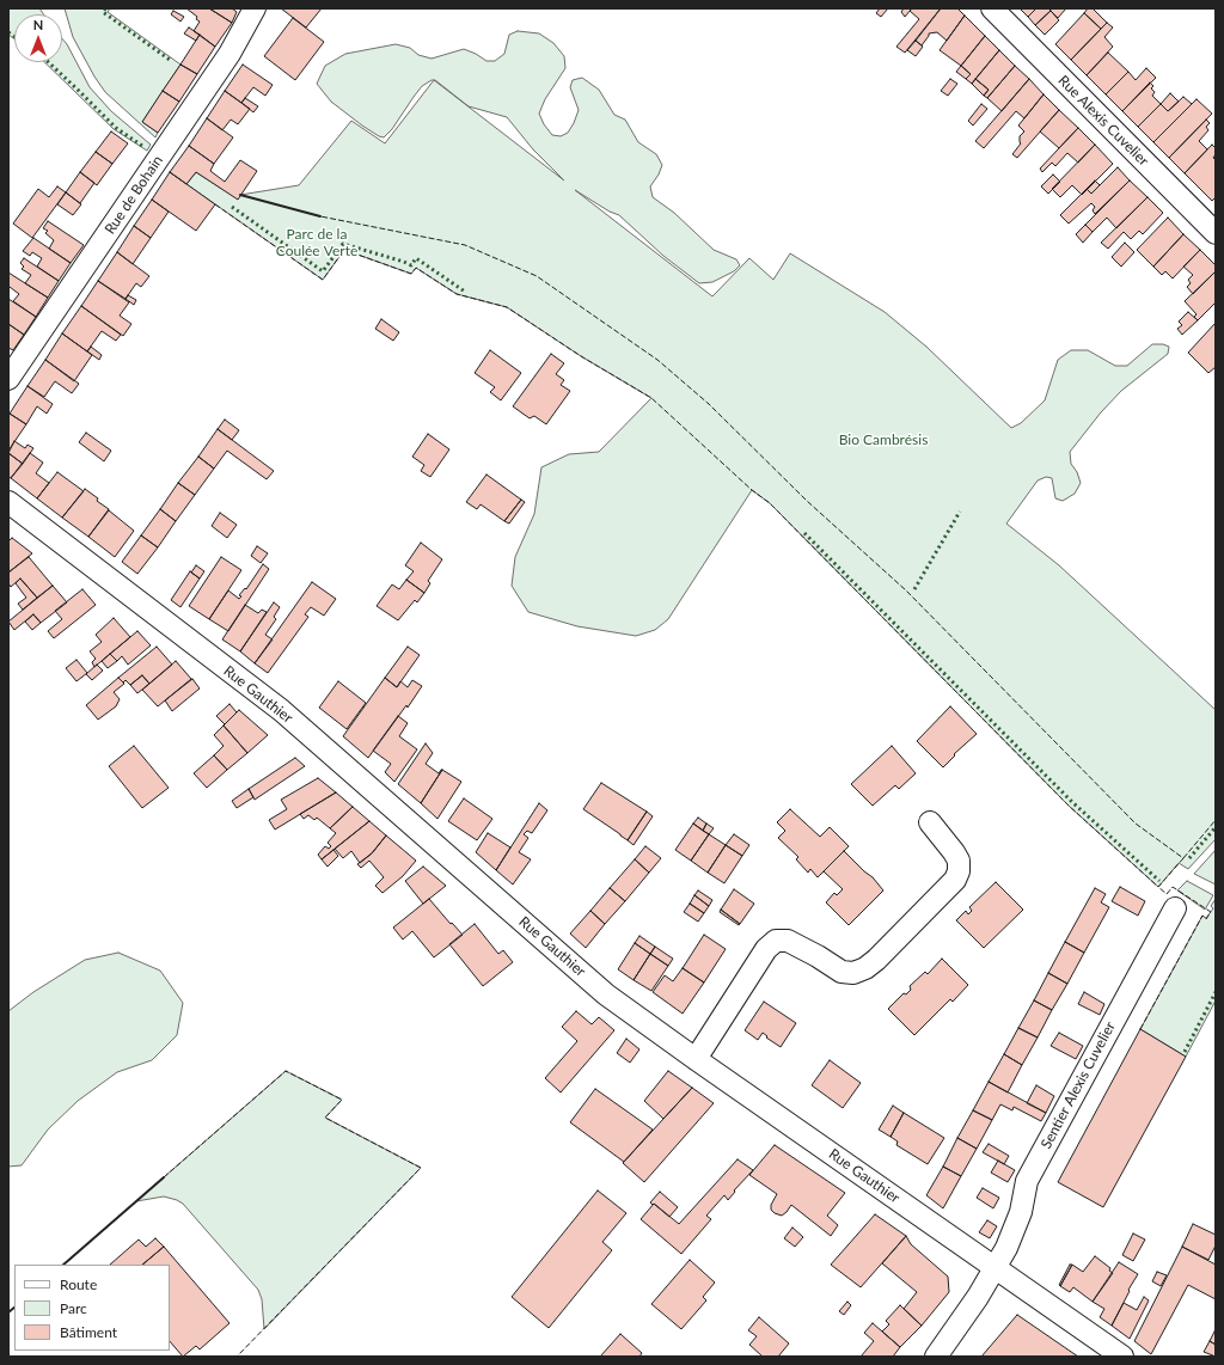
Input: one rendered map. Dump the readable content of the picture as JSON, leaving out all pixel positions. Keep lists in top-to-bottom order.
{
  "streets": {
    "street": [
      "Rue Alexis Cuvelier",
      "Rue de Bohain",
      "Rue Gauthier",
      "Sentier Alexis Cuvelier"
    ]
  },
  "crossings": [
    ["Rue Gauthier", "Sentier Alexis Cuvelier"]
  ],
  "parks": ["Parc de la Coulée Verte", "Bio Cambrésis"],
  "legend": ["Route", "Parc", "Bâtiment"],
  "north": "top"
}
